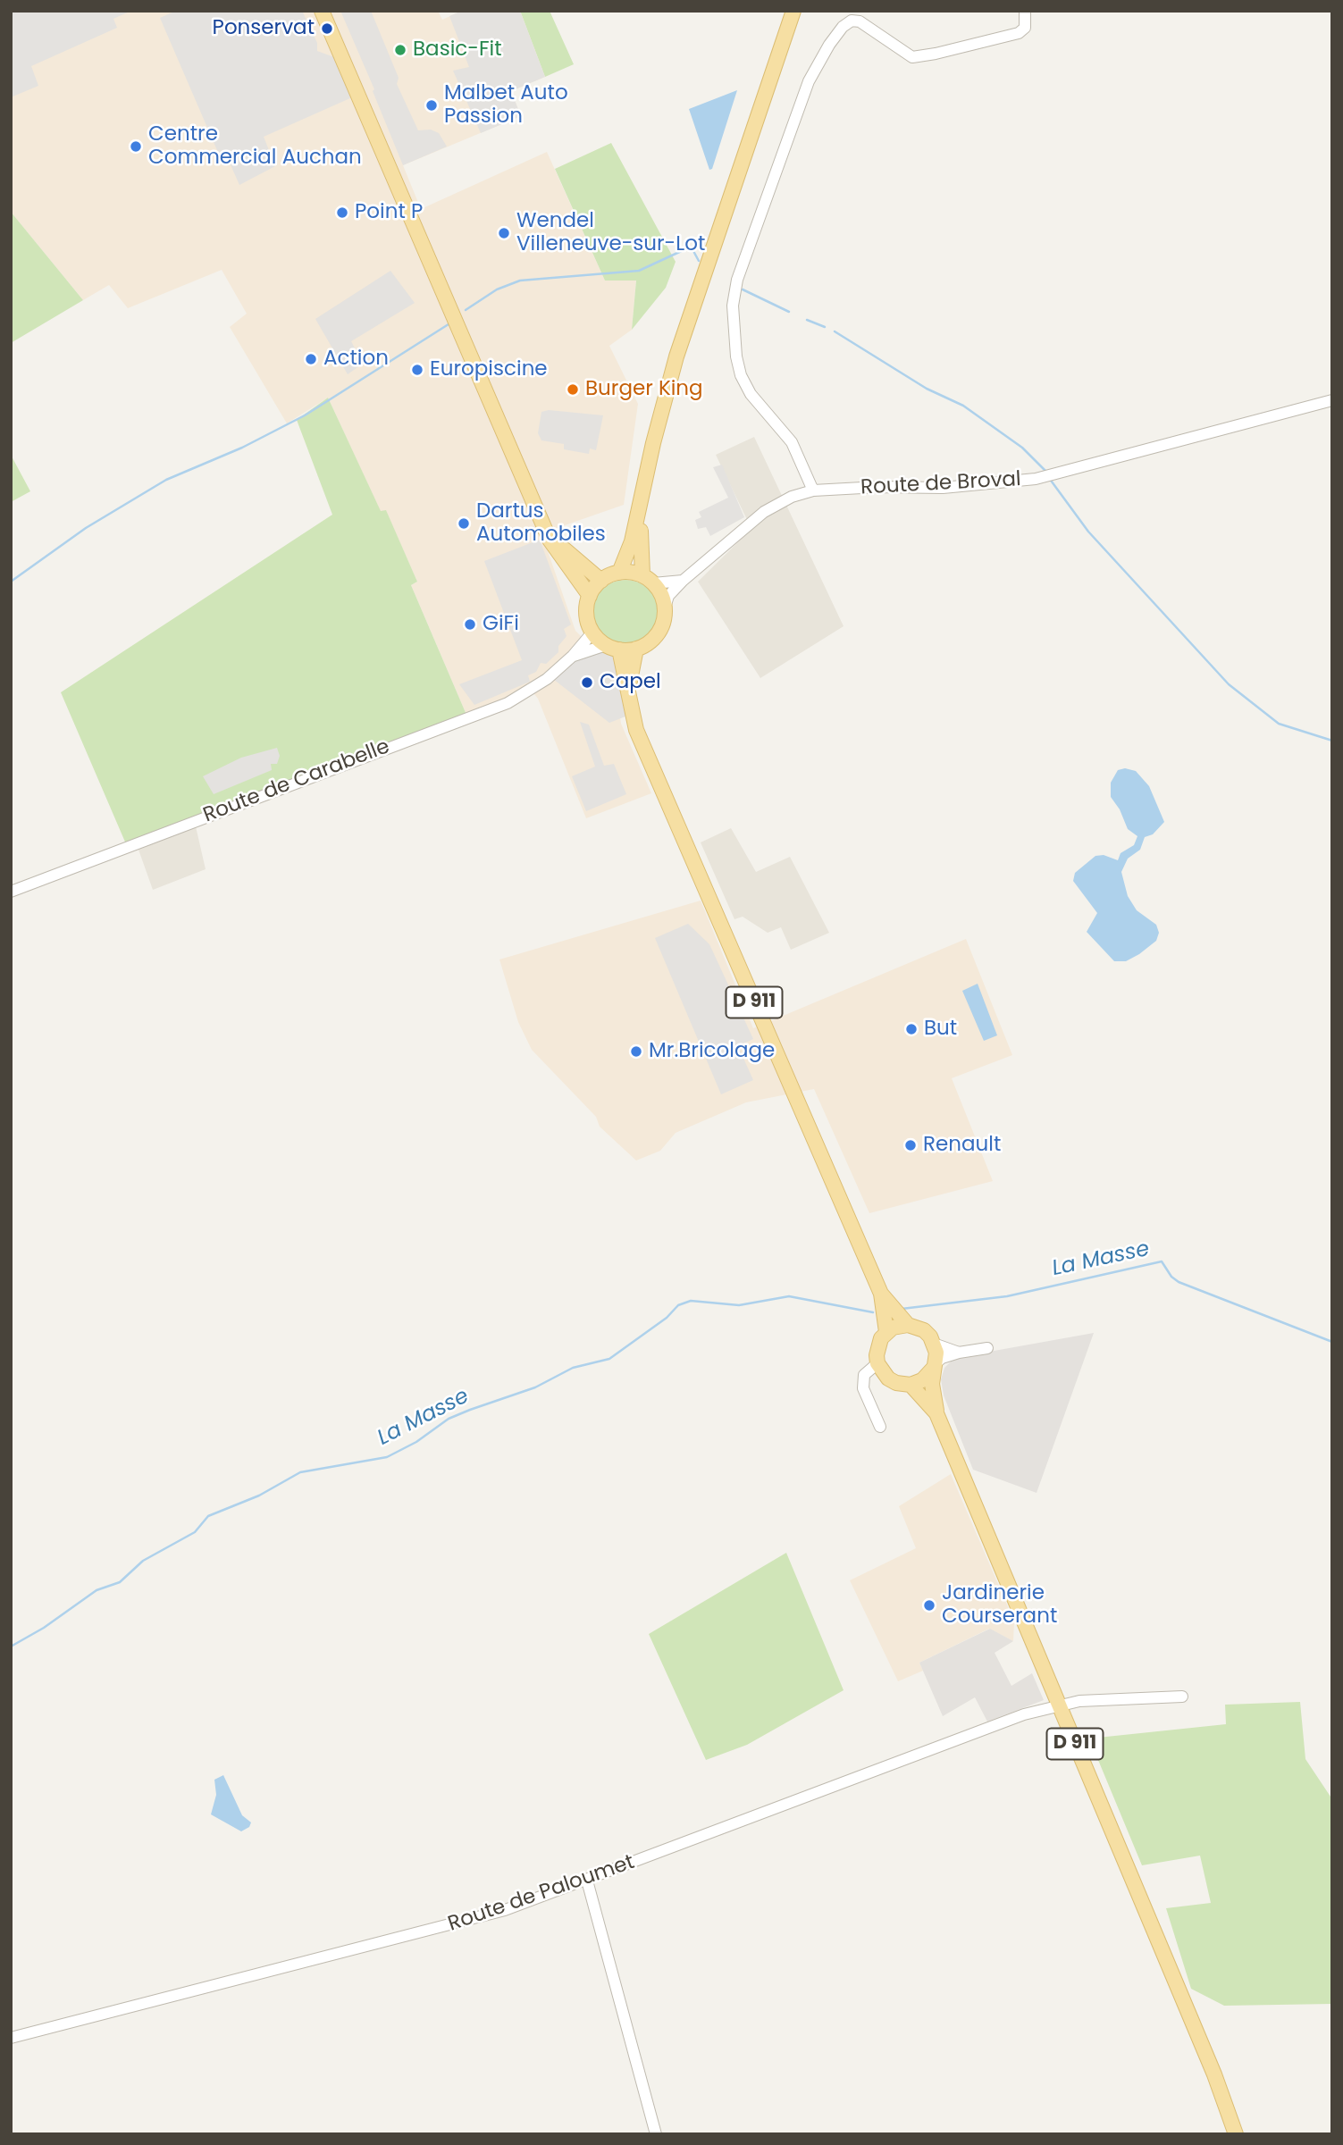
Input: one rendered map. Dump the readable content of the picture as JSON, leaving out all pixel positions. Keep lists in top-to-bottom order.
{
  "streets": {
    "main road": ["D 911"],
    "street": ["Route de Broval", "Route de Carabelle", "Route de Paloumet"]
  },
  "crossings": [
    ["Route de Broval", "Route de Carabelle"],
    ["Route de Broval", "D 911"],
    ["Route de Carabelle", "D 911"],
    ["D 911", "Route de Paloumet"]
  ],
  "water": ["La Masse"],
  "places": [
    "Ponservat",
    "Basic-Fit",
    "Malbet Auto Passion",
    "Centre Commercial Auchan",
    "Point P",
    "Wendel Villeneuve-sur-Lot",
    "Action",
    "Europiscine",
    "Burger King",
    "Dartus Automobiles",
    "GiFi",
    "Capel",
    "But",
    "Mr.Bricolage",
    "Renault",
    "Jardinerie Courserant"
  ]
}
